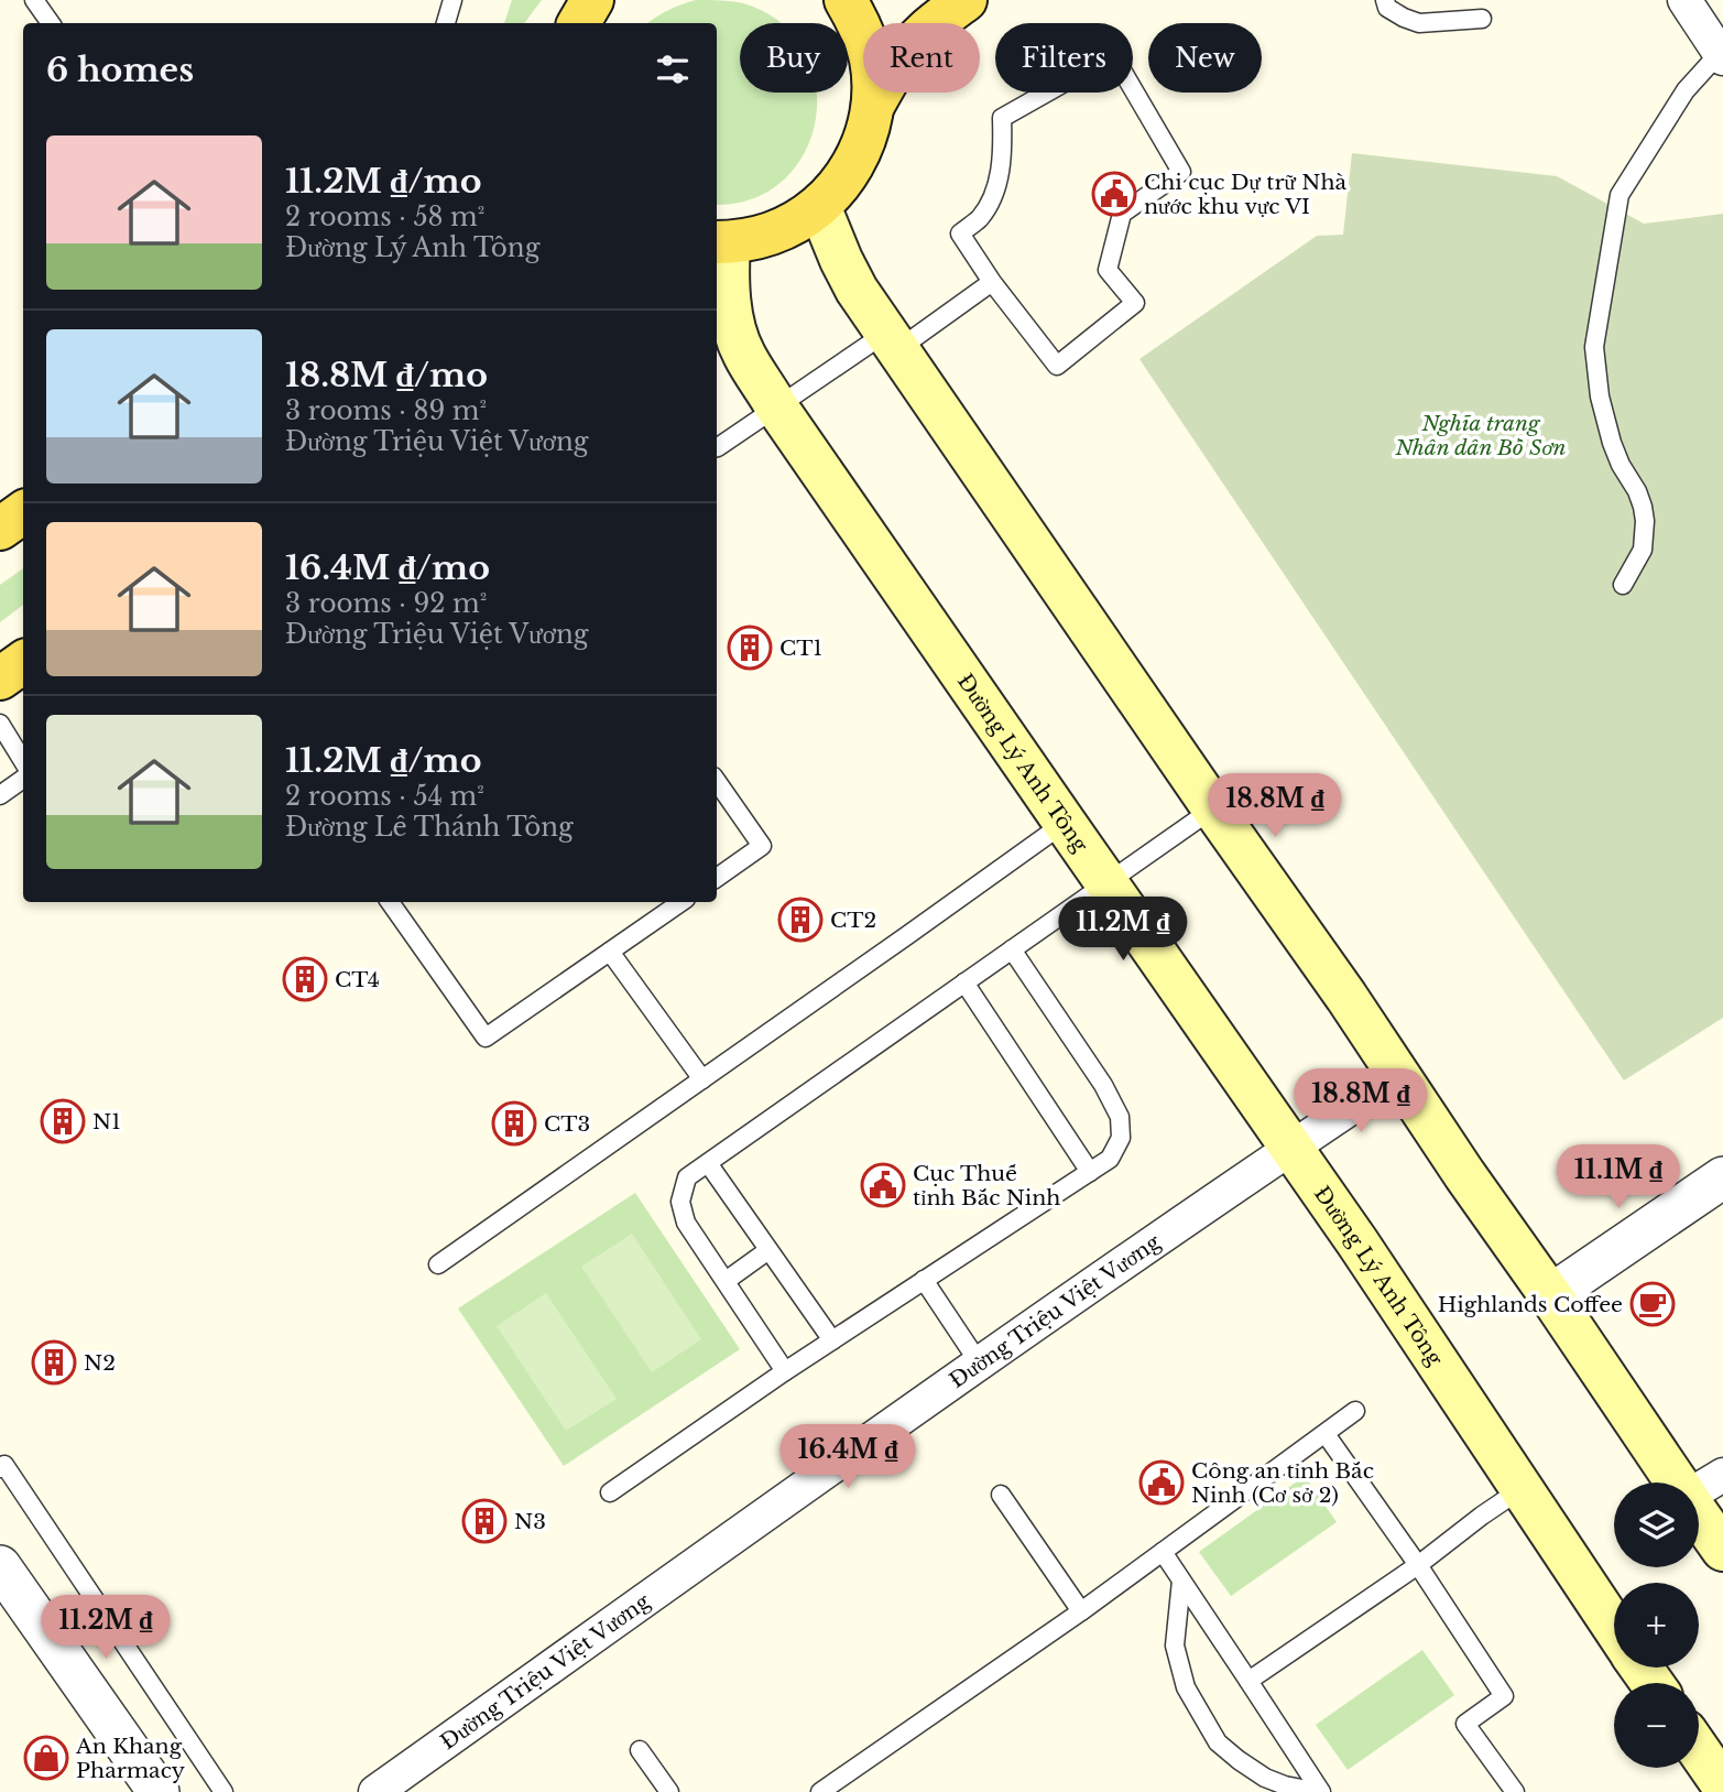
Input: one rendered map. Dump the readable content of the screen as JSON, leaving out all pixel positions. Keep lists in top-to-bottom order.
{
  "streets": {
    "main road": ["Đường Lý Anh Tông"],
    "street": ["Đường Triệu Việt Vương"]
  },
  "crossings": [
    ["Đường Lý Anh Tông", "Đường Triệu Việt Vương"]
  ],
  "parks": ["Nghĩa trang Nhân dân Bồ Sơn"],
  "places": {
    "public building": ["Chi cục Dự trữ Nhà nước khu vực VI", "Cục Thuế tỉnh Bắc Ninh", "Công an tỉnh Bắc Ninh (Cơ sở 2)"],
    "building": [
      "CT1",
      "CT2",
      "CT4",
      "N1",
      "CT3",
      "N2",
      "N3"
    ],
    "cafe": ["Highlands Coffee"],
    "shop": ["An Khang Pharmacy"]
  },
  "page": {
    "chip": [
      "Buy",
      "Rent",
      "Filters",
      "New"
    ],
    "heading": "6 homes",
    "list": [
      {
        "name": "11.2M ₫/mo",
        "note": "2 rooms · 58 m² · Đường Lý Anh Tông"
      },
      {
        "name": "18.8M ₫/mo",
        "note": "3 rooms · 89 m² · Đường Triệu Việt Vương"
      },
      {
        "name": "16.4M ₫/mo",
        "note": "3 rooms · 92 m² · Đường Triệu Việt Vương"
      },
      {
        "name": "11.2M ₫/mo",
        "note": "2 rooms · 54 m² · Đường Lê Thánh Tông"
      }
    ],
    "price": [
      "18.8M ₫",
      "11.2M ₫",
      "18.8M ₫",
      "11.1M ₫",
      "16.4M ₫",
      "11.2M ₫"
    ],
    "map_buttons": ["+", "−"]
  }
}
